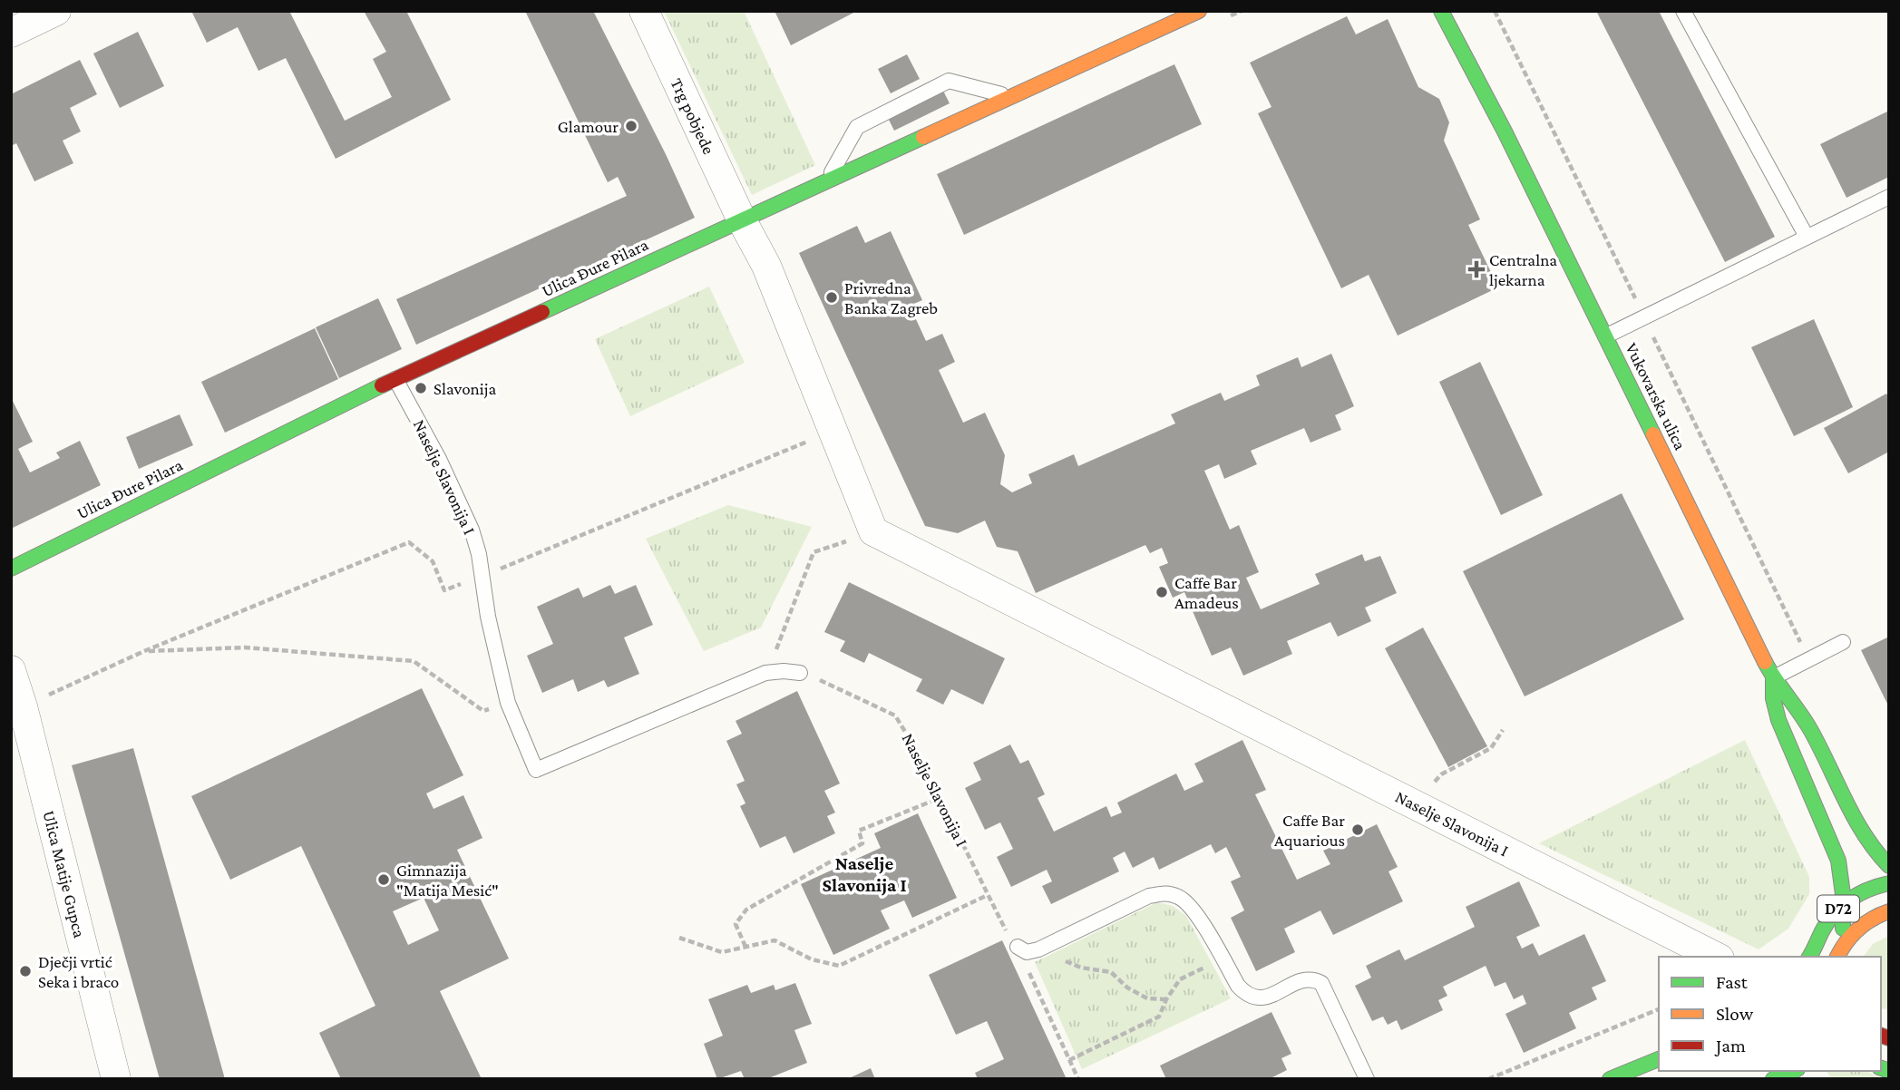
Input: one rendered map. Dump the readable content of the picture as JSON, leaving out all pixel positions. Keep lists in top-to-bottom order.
{
  "streets": {
    "main road": ["Ulica Đure Pilara", "Vukovarska ulica", "D72"],
    "street": ["Trg pobjede", "Naselje Slavonija I", "Ulica Matije Gupca"]
  },
  "crossings": [
    ["Trg pobjede", "Ulica Đure Pilara"],
    ["Ulica Đure Pilara", "Naselje Slavonija I"],
    ["Vukovarska ulica", "D72"]
  ],
  "districts": ["Naselje Slavonija I"],
  "places": {
    "other": [
      "Glamour",
      "Privredna Banka Zagreb",
      "Slavonija",
      "Caffe Bar Amadeus",
      "Caffe Bar Aquarious",
      "Gimnazija \"Matija Mesić\"",
      "Dječji vrtić Seka i braco"
    ],
    "health": ["Centralna ljekarna"]
  },
  "legend": ["Fast", "Slow", "Jam"]
}
